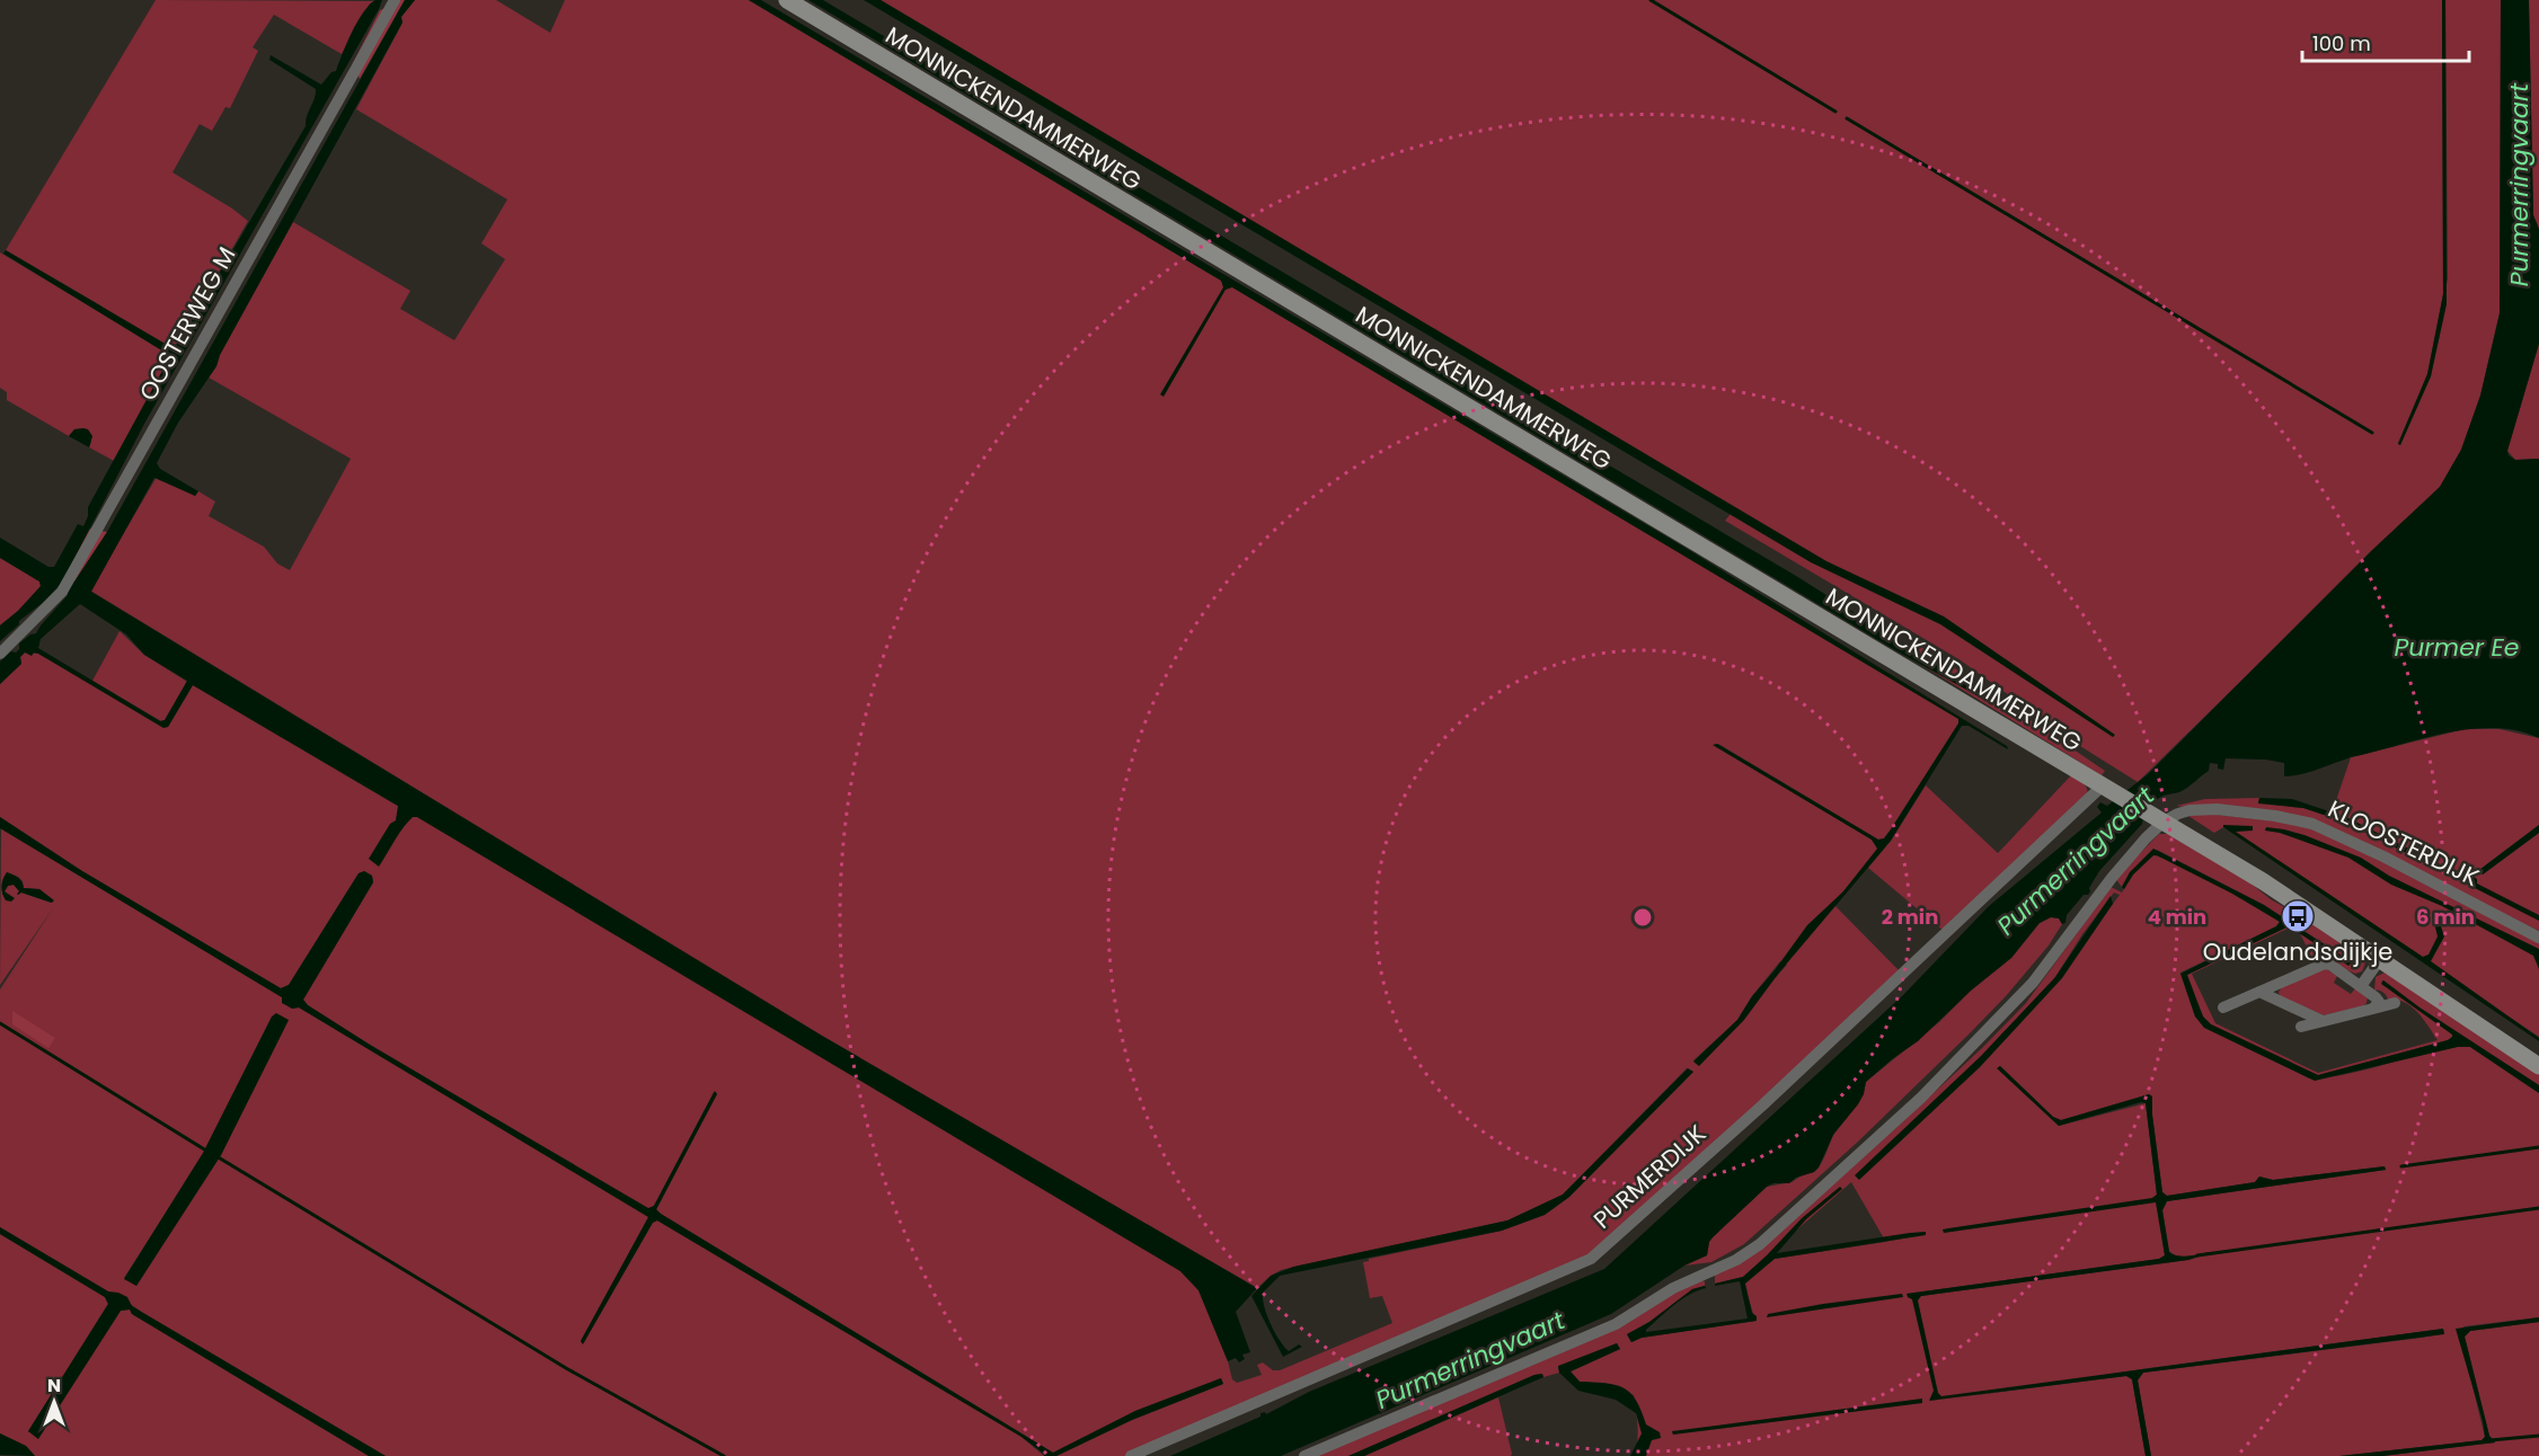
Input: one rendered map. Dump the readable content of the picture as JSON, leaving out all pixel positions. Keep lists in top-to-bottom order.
{
  "streets": {
    "street": [
      "MONNICKENDAMMERWEG",
      "OOSTERWEG M",
      "KLOOSTERDIJK",
      "PURMERDIJK"
    ]
  },
  "crossings": [
    ["MONNICKENDAMMERWEG", "KLOOSTERDIJK"],
    ["MONNICKENDAMMERWEG", "PURMERDIJK"]
  ],
  "water": ["Purmerringvaart", "Purmer Ee"],
  "places": {
    "bus stop": ["Oudelandsdijkje"]
  },
  "scale_bar": "100 m",
  "north": "top",
  "rings": ["2 min", "4 min", "6 min"]
}
